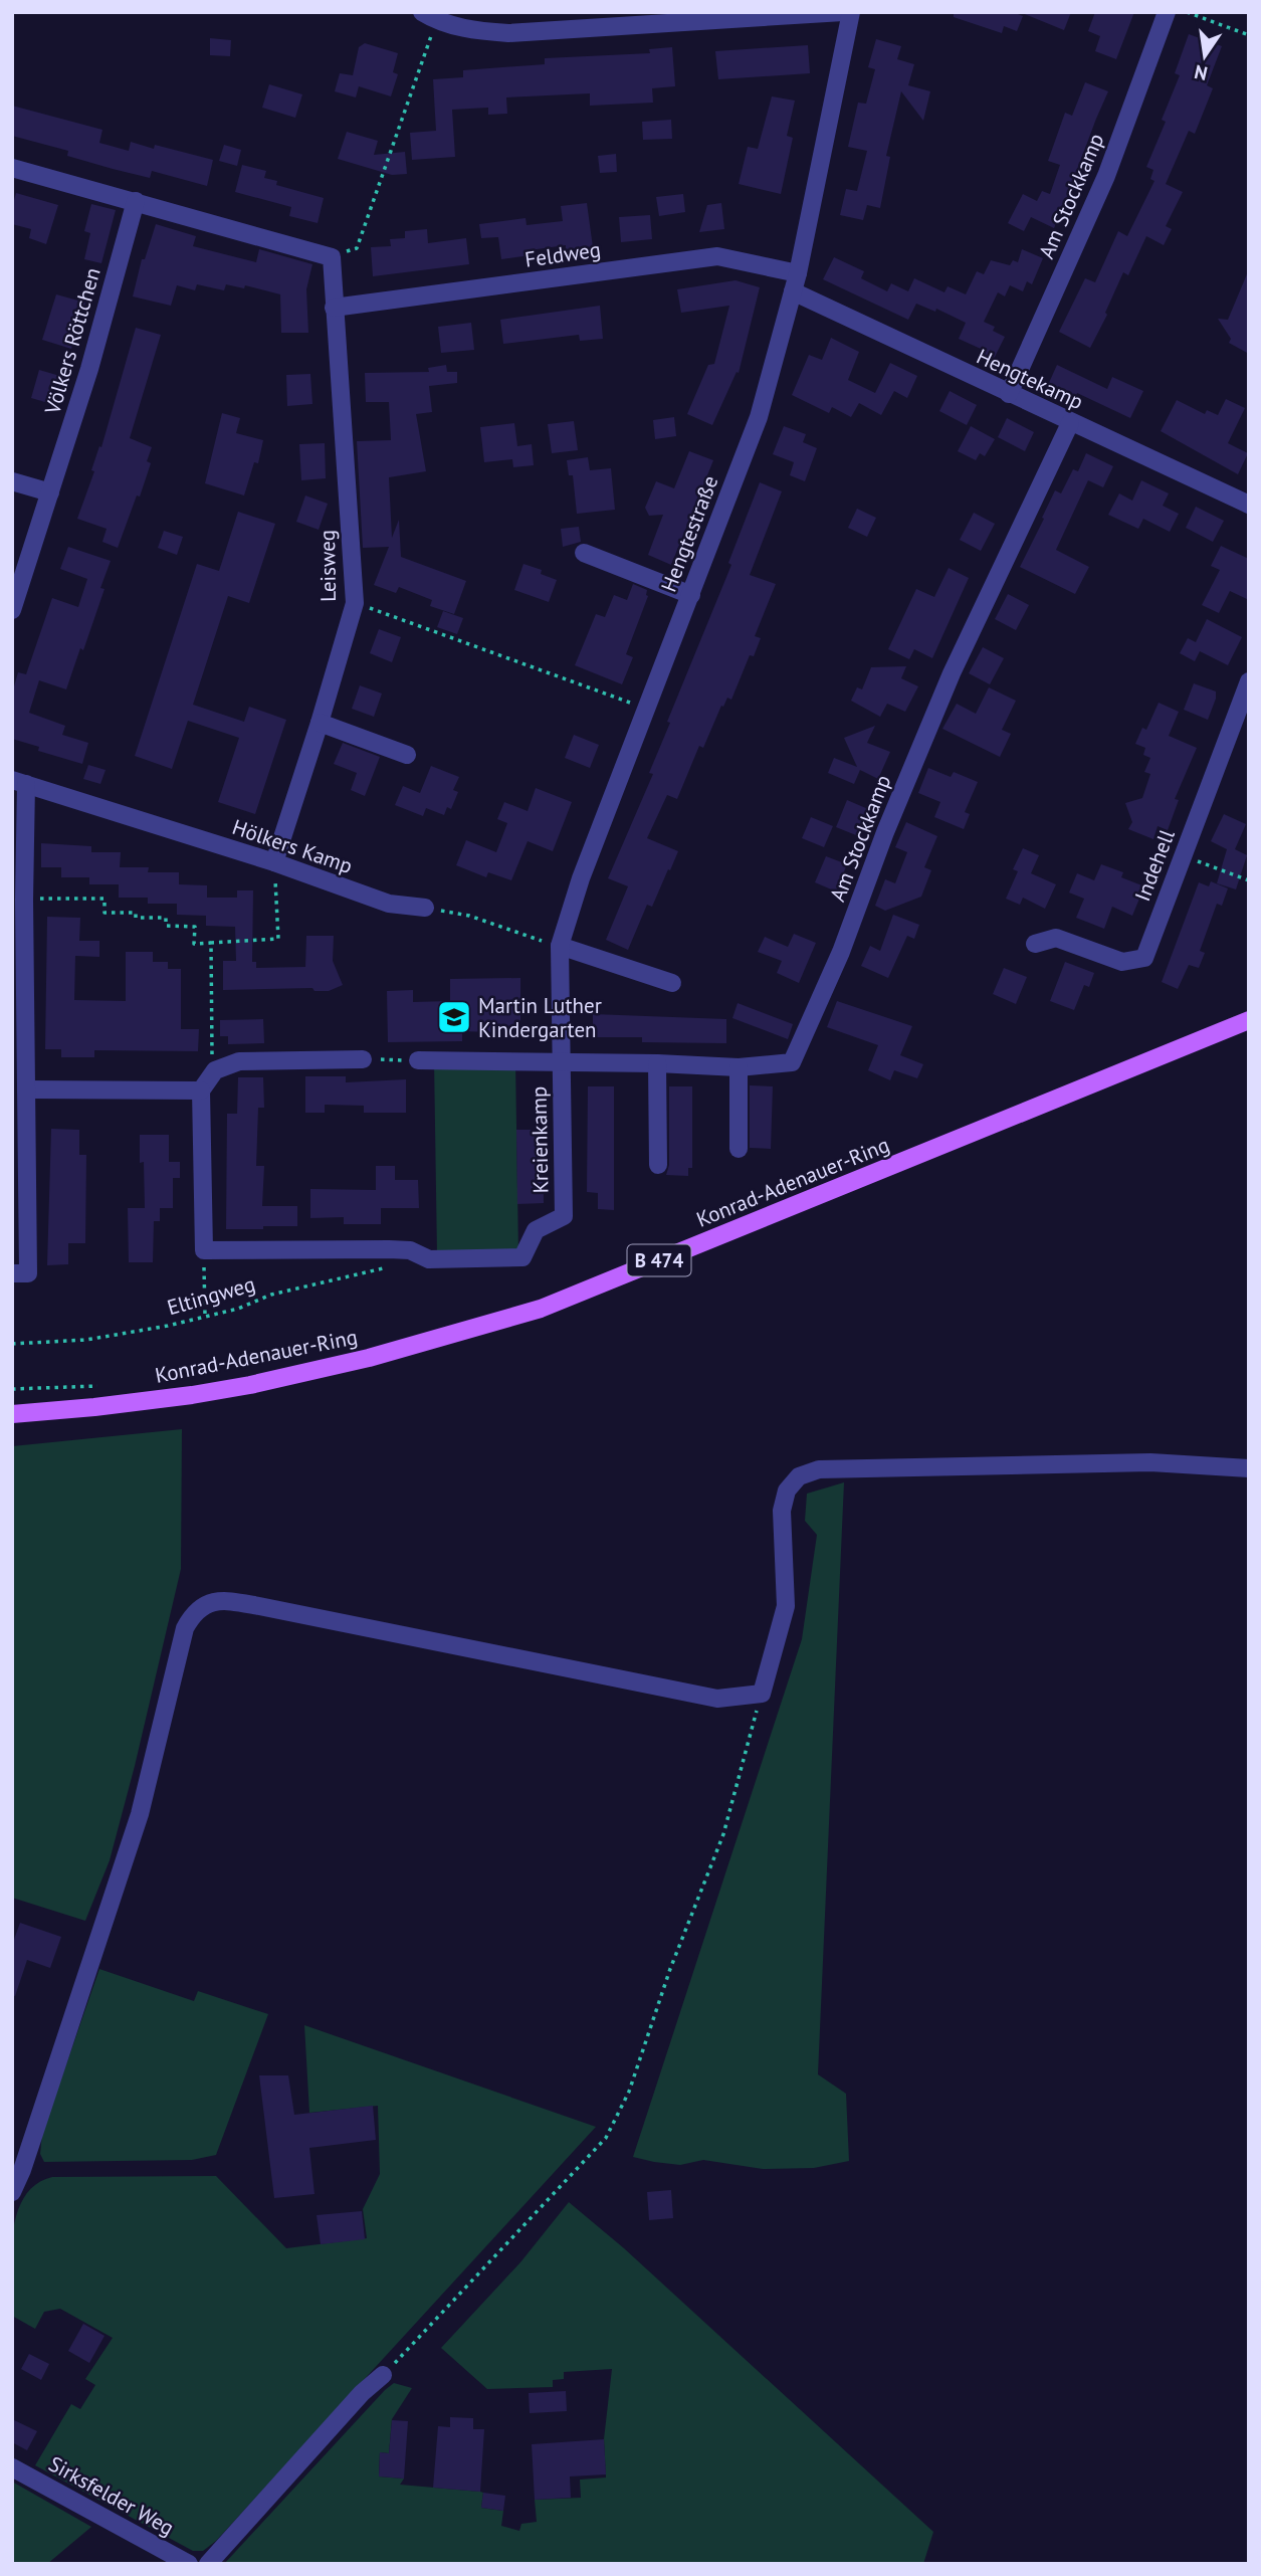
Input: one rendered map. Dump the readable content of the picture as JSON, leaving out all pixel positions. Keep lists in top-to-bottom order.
{
  "streets": {
    "main road": ["Konrad-Adenauer-Ring", "B 474"],
    "street": [
      "Am Stockkamp",
      "Feldweg",
      "Völkers Röttchen",
      "Hengtekamp",
      "Hengtestraße",
      "Leisweg",
      "Hölkers Kamp",
      "Indehell",
      "Kreienkamp",
      "Sirksfelder Weg"
    ],
    "path": ["Eltingweg"]
  },
  "crossings": [
    ["Am Stockkamp", "Hengtekamp"],
    ["Am Stockkamp", "Hengtestraße"],
    ["Am Stockkamp", "Kreienkamp"],
    ["Feldweg", "Hengtestraße"],
    ["Feldweg", "Leisweg"],
    ["Hengtekamp", "Hengtestraße"],
    ["Hengtestraße", "Kreienkamp"],
    ["Leisweg", "Hölkers Kamp"],
    ["Kreienkamp", "Eltingweg"]
  ],
  "places": {
    "school or university": ["Martin Luther Kindergarten"]
  },
  "north": "bottom"
}
